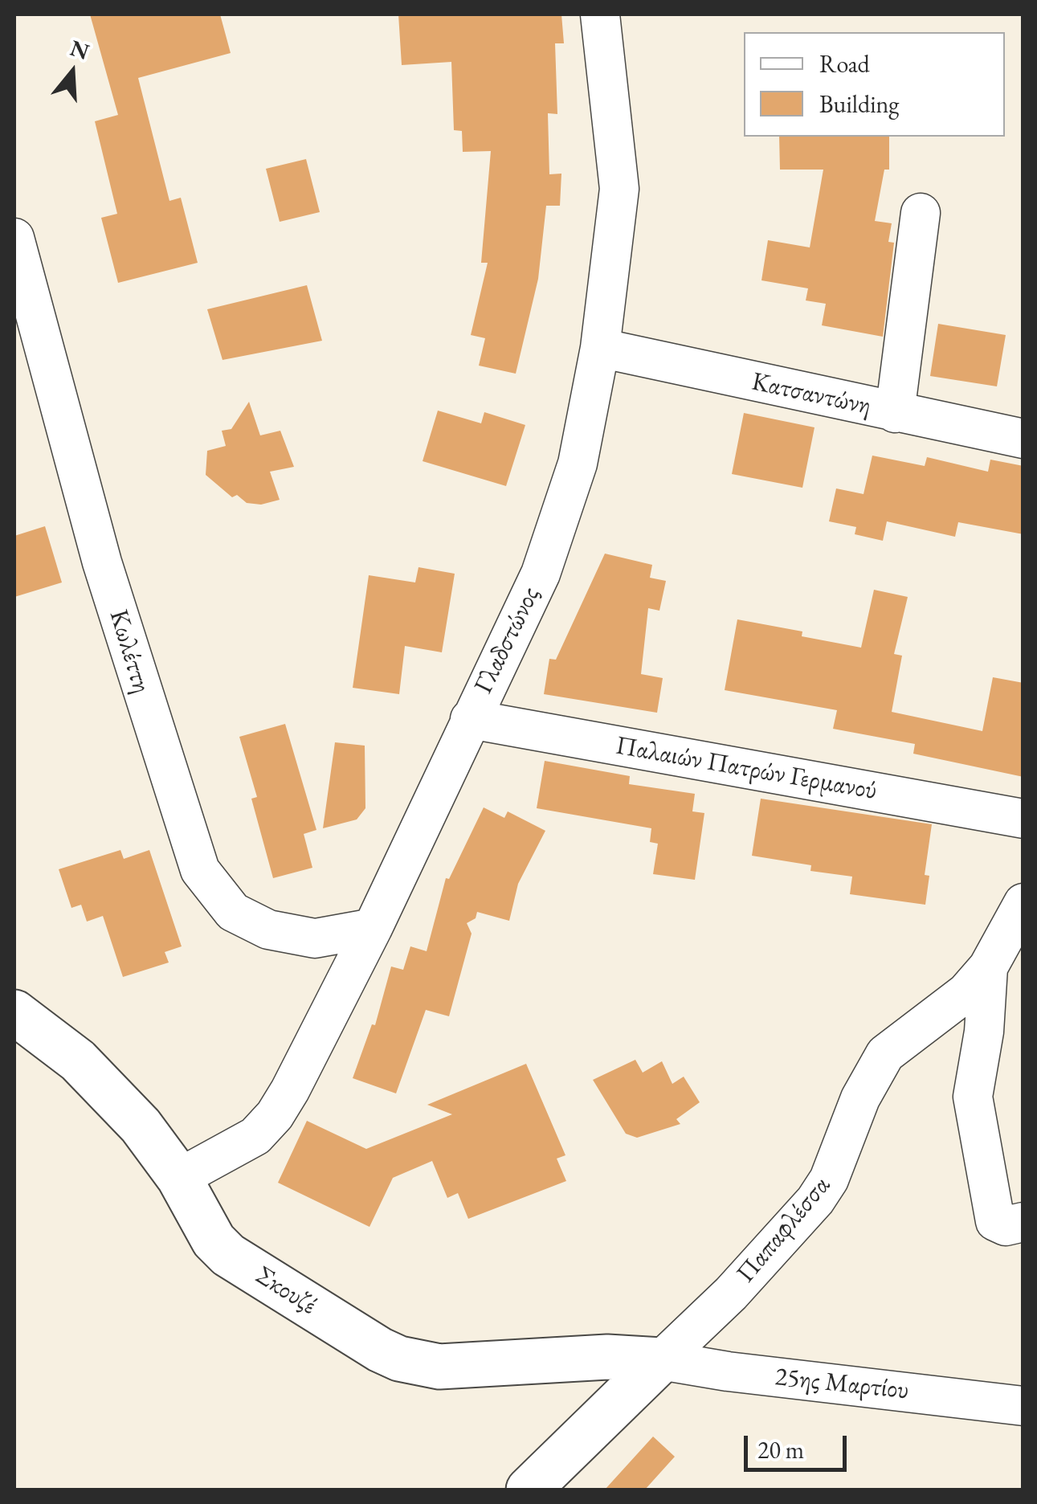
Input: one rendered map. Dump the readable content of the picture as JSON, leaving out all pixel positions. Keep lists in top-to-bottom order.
{
  "streets": {
    "street": [
      "Κατσαντώνη",
      "Γλαδστώνος",
      "Κωλέττη",
      "Παλαιών Πατρών Γερμανού",
      "Παπαφλέσσα",
      "Σκουζέ",
      "25ης Μαρτίου"
    ]
  },
  "crossings": [
    ["Κατσαντώνη", "Γλαδστώνος"],
    ["Γλαδστώνος", "Κωλέττη"],
    ["Γλαδστώνος", "Παλαιών Πατρών Γερμανού"],
    ["Γλαδστώνος", "Σκουζέ"],
    ["Παπαφλέσσα", "Σκουζέ"],
    ["Παπαφλέσσα", "25ης Μαρτίου"],
    ["Σκουζέ", "25ης Μαρτίου"]
  ],
  "legend": ["Road", "Building"],
  "scale_bar": "20 m",
  "north": "top"
}
